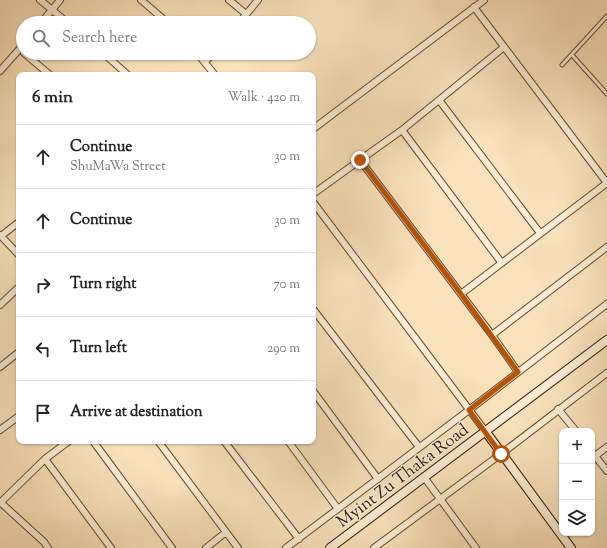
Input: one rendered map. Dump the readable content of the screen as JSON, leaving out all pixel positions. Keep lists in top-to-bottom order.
{
  "streets": {
    "street": ["Myint Zu Thaka Road"]
  },
  "page": {
    "search": "Search here",
    "heading": ["6 min", "Walk · 420 m"],
    "list": [
      ["Continue", "ShuMaWa Street", "30 m"],
      ["Continue", "30 m"],
      ["Turn right", "70 m"],
      ["Turn left", "290 m"],
      "Arrive at destination"
    ],
    "map_buttons": ["+", "−"]
  }
}
